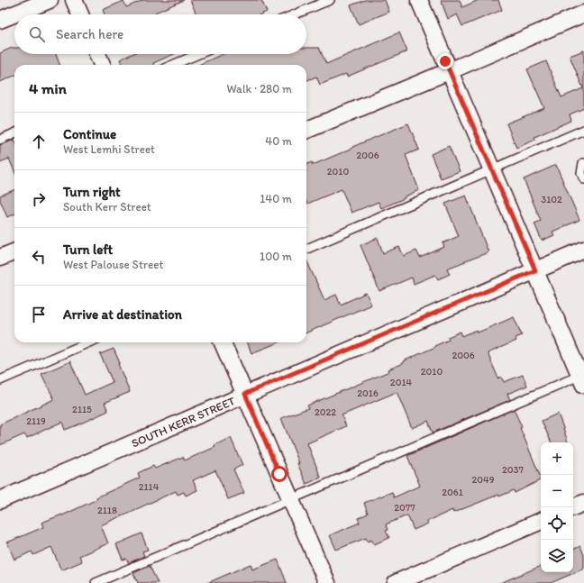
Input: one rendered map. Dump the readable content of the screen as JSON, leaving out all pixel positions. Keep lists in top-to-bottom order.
{
  "streets": {
    "street": ["SOUTH KERR STREET"]
  },
  "house_numbers": [
    "2006",
    "2010",
    "3102",
    "2006",
    "2010",
    "2014",
    "2016",
    "2115",
    "2022",
    "2119",
    "2037",
    "2049",
    "2114",
    "2061",
    "2077",
    "2118"
  ],
  "page": {
    "search": "Search here",
    "heading": ["4 min", "Walk · 280 m"],
    "list": [
      ["Continue", "West Lemhi Street", "40 m"],
      ["Turn right", "South Kerr Street", "140 m"],
      ["Turn left", "West Palouse Street", "100 m"],
      "Arrive at destination"
    ],
    "map_buttons": ["+", "−"]
  }
}
